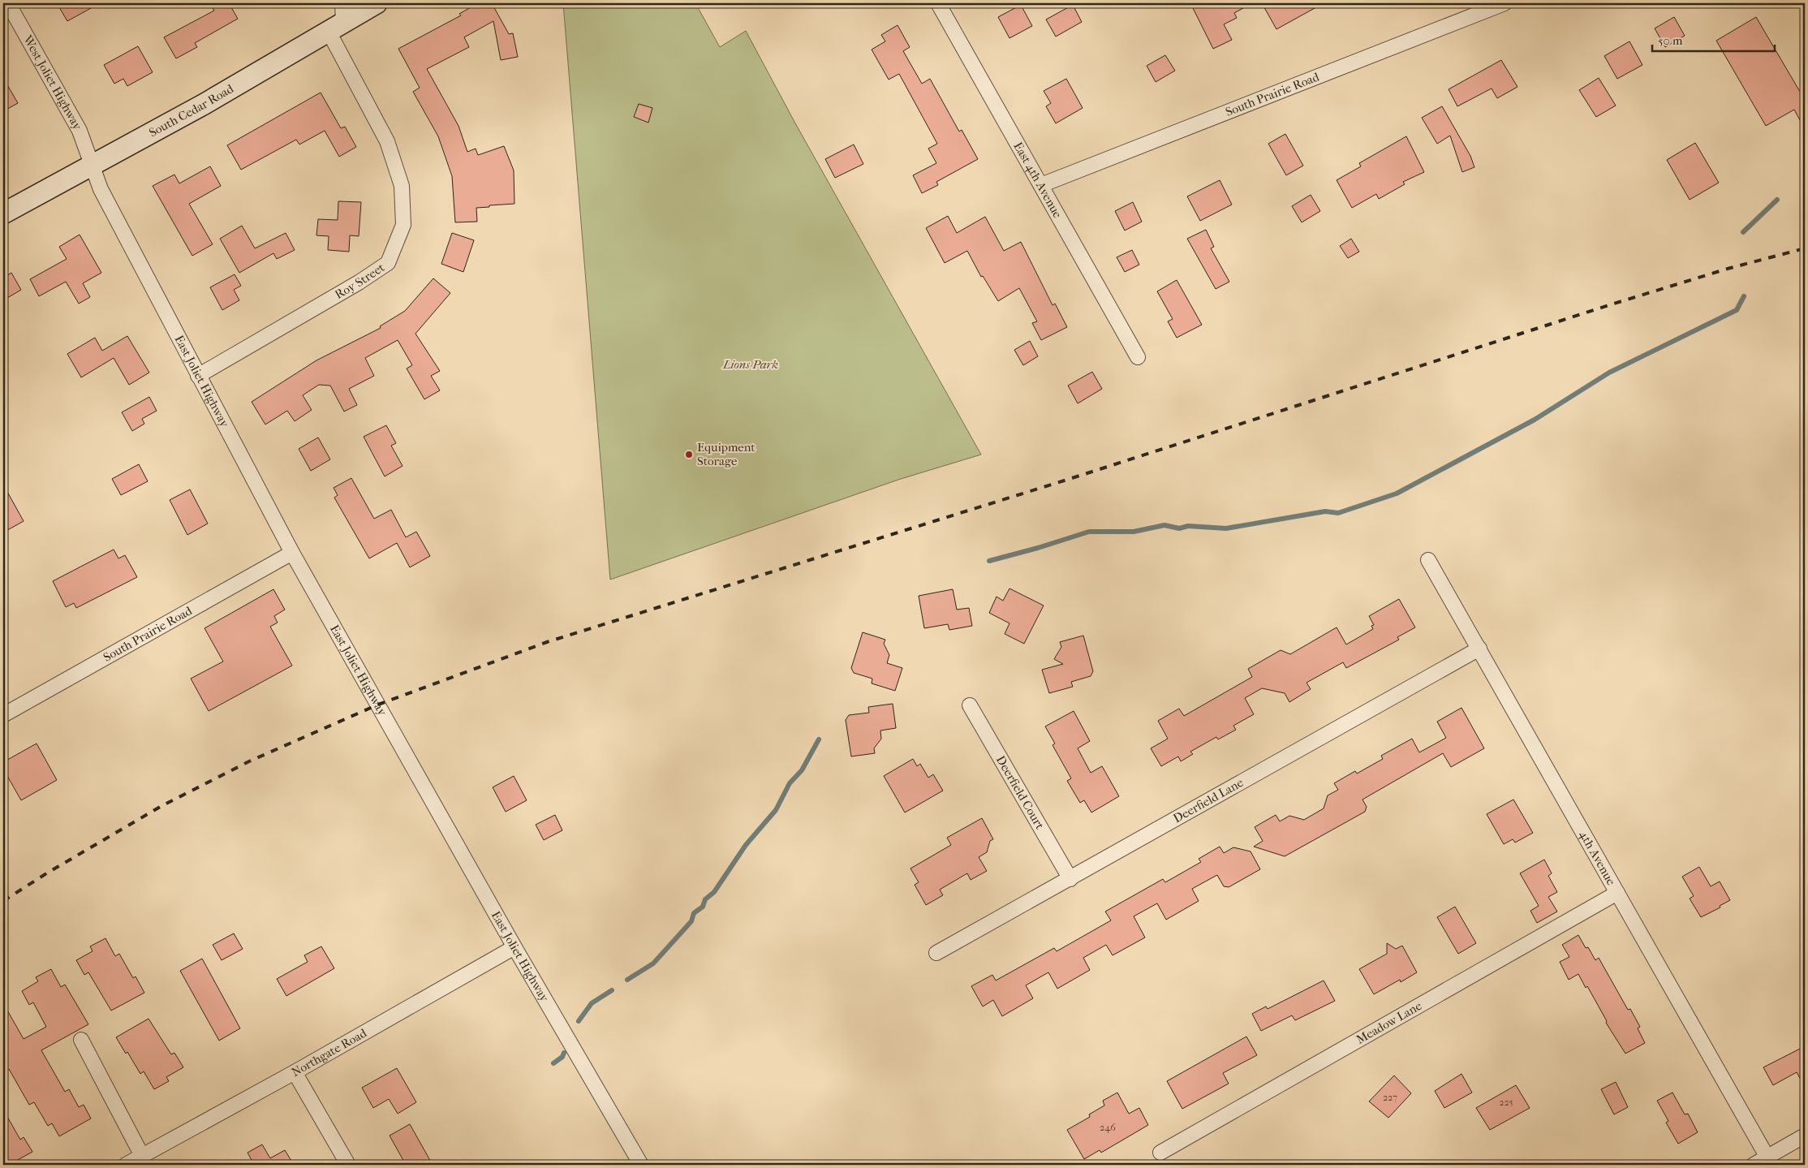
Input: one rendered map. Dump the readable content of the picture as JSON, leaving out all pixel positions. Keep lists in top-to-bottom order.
{
  "streets": {
    "main road": ["South Cedar Road"],
    "street": [
      "West Joliet Highway",
      "South Prairie Road",
      "East 4th Avenue",
      "Roy Street",
      "East Joliet Highway",
      "Deerfield Court",
      "Deerfield Lane",
      "4th Avenue",
      "Meadow Lane",
      "Northgate Road"
    ]
  },
  "crossings": [
    ["West Joliet Highway", "South Cedar Road"],
    ["West Joliet Highway", "East Joliet Highway"],
    ["South Prairie Road", "East 4th Avenue"],
    ["South Prairie Road", "East Joliet Highway"],
    ["South Cedar Road", "Roy Street"],
    ["South Cedar Road", "East Joliet Highway"],
    ["Roy Street", "East Joliet Highway"],
    ["East Joliet Highway", "Northgate Road"],
    ["Deerfield Court", "Deerfield Lane"],
    ["Deerfield Lane", "4th Avenue"],
    ["4th Avenue", "Meadow Lane"]
  ],
  "parks": ["Lions Park"],
  "places": ["Equipment Storage"],
  "house_numbers": ["227", "225", "246"],
  "scale_bar": "50 m"
}
